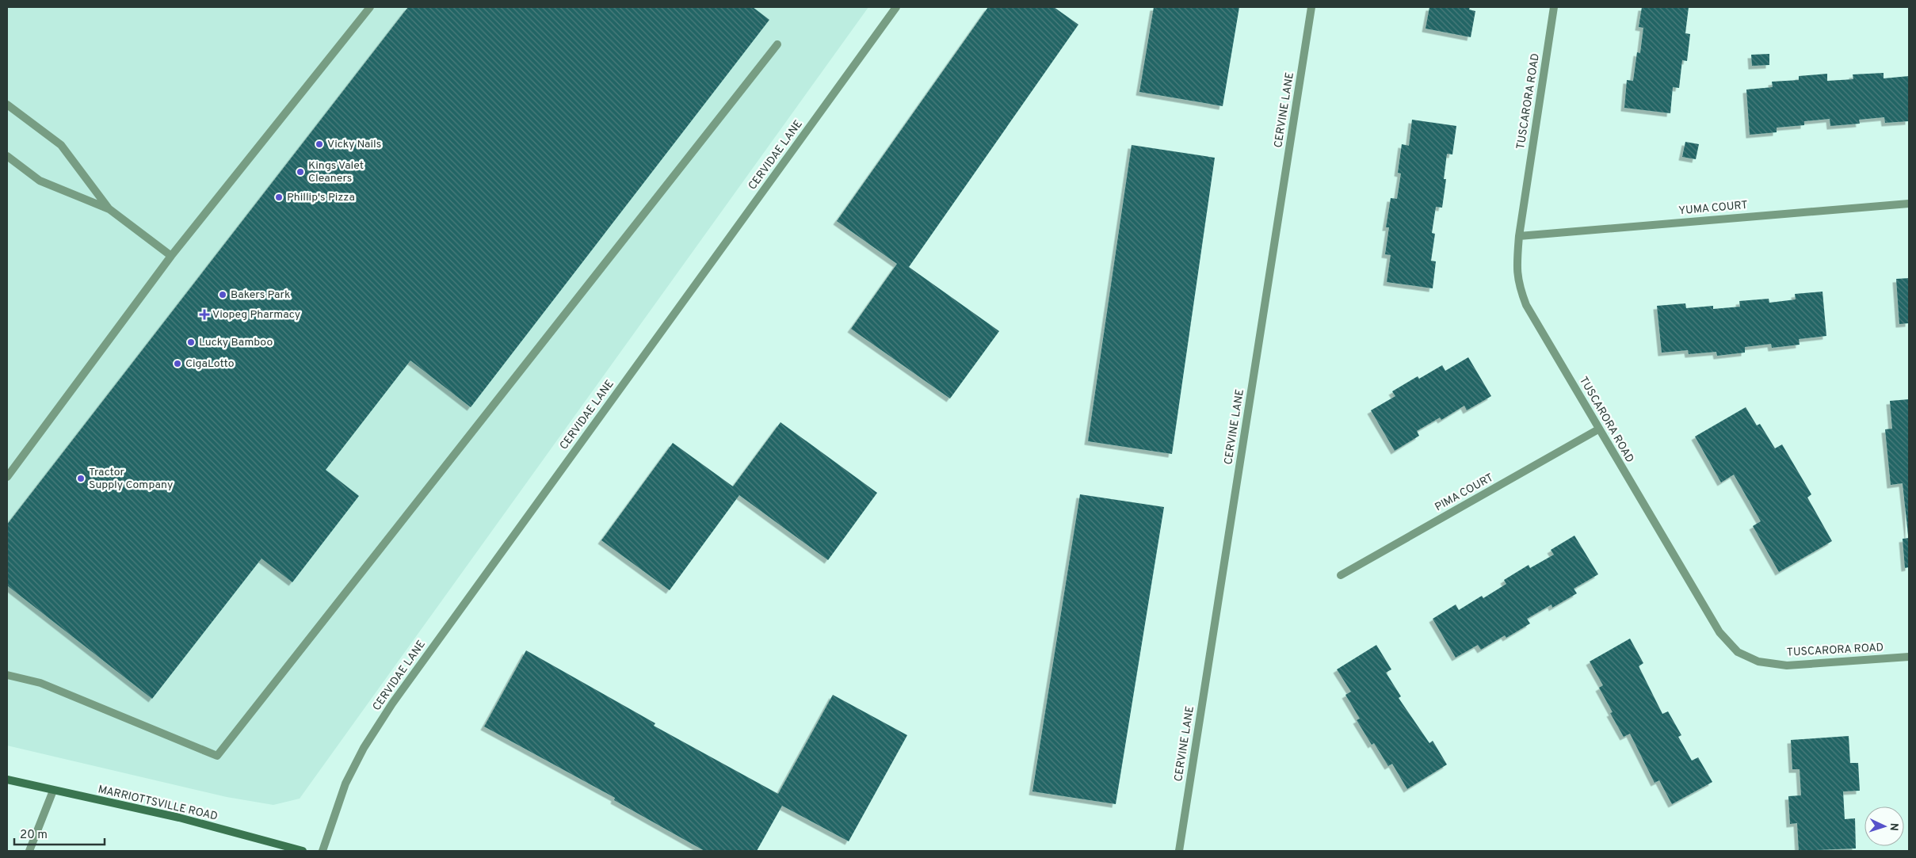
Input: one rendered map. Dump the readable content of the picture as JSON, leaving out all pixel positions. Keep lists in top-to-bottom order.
{
  "streets": {
    "main road": ["MARRIOTTSVILLE ROAD"],
    "street": [
      "TUSCARORA ROAD",
      "CERVINE LANE",
      "CERVIDAE LANE",
      "YUMA COURT",
      "PIMA COURT"
    ]
  },
  "crossings": [
    ["TUSCARORA ROAD", "YUMA COURT"],
    ["TUSCARORA ROAD", "PIMA COURT"]
  ],
  "places": {
    "other": [
      "Vicky Nails",
      "Kings Valet Cleaners",
      "Phillip's Pizza",
      "Bakers Park",
      "Lucky Bamboo",
      "CigaLotto",
      "Tractor Supply Company"
    ],
    "health": ["Viopeg Pharmacy"]
  },
  "scale_bar": "20 m",
  "north": "right"
}
